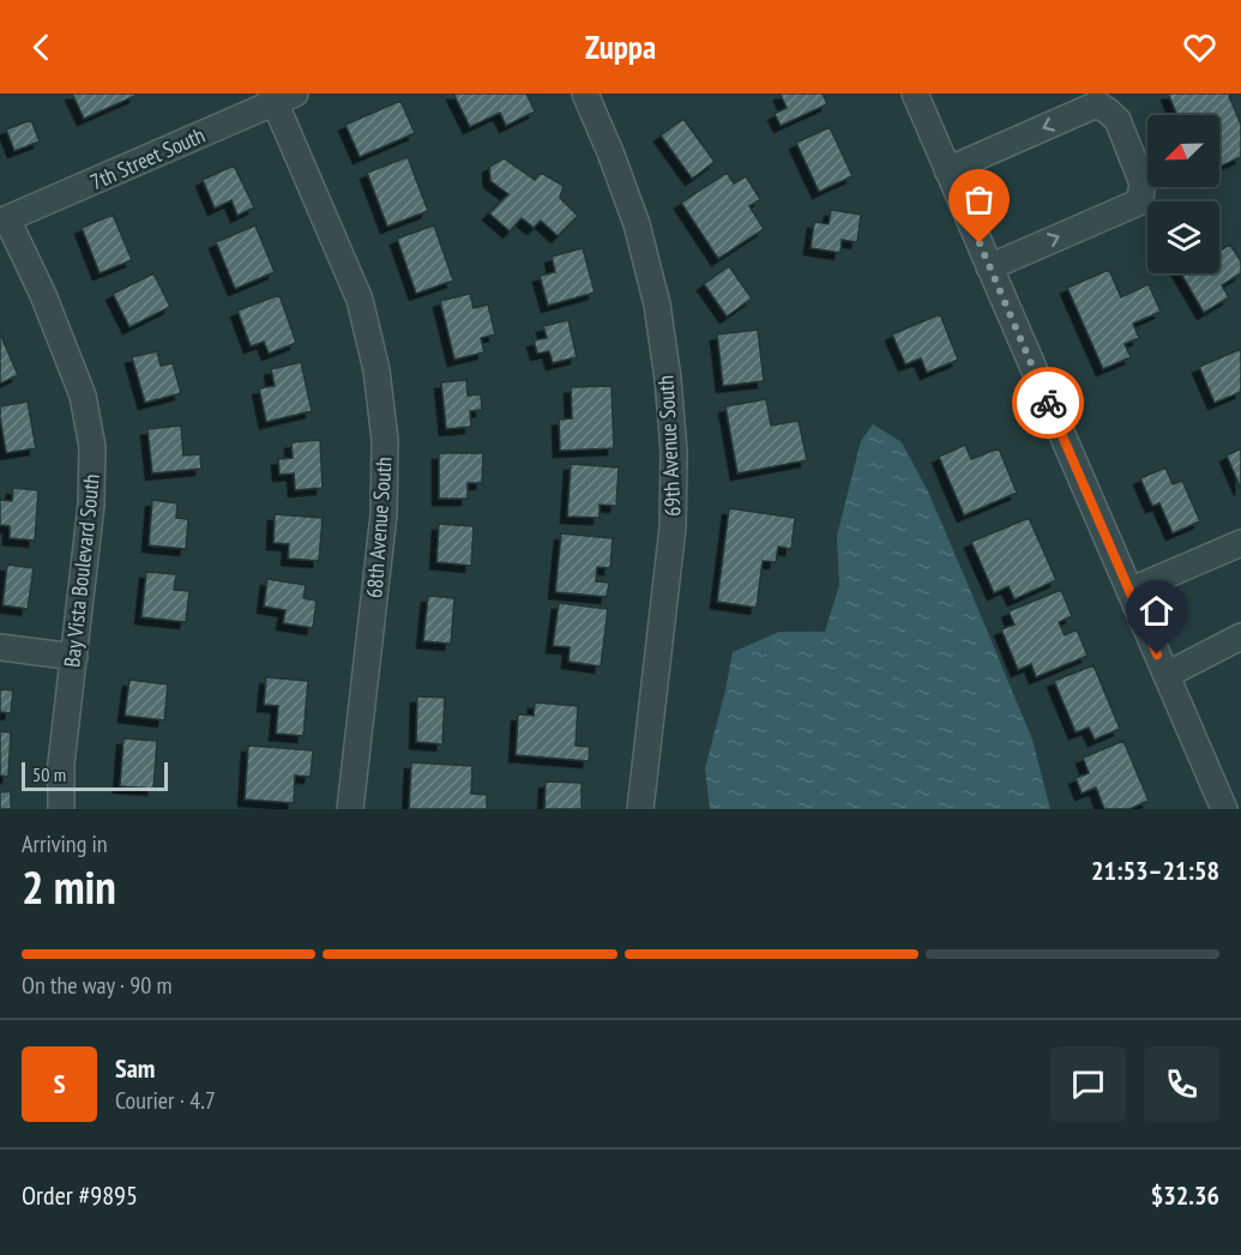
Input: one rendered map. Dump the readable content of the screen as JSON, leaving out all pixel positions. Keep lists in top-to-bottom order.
{
  "streets": {
    "street": [
      "7th Street South",
      "69th Avenue South",
      "68th Avenue South",
      "Bay Vista Boulevard South"
    ]
  },
  "crossings": [
    ["7th Street South", "68th Avenue South"],
    ["7th Street South", "Bay Vista Boulevard South"]
  ],
  "scale_bar": "50 m",
  "north": "bottom left",
  "page": {
    "header": "Zuppa",
    "scale": "50 m",
    "heading": ["2 min", "Arriving in", "21:53–21:58"],
    "panel": [
      "Sam",
      "Courier · 4.7",
      "Order #9895",
      "$32.36"
    ],
    "bar": "On the way · 90 m",
    "round": "S"
  }
}
